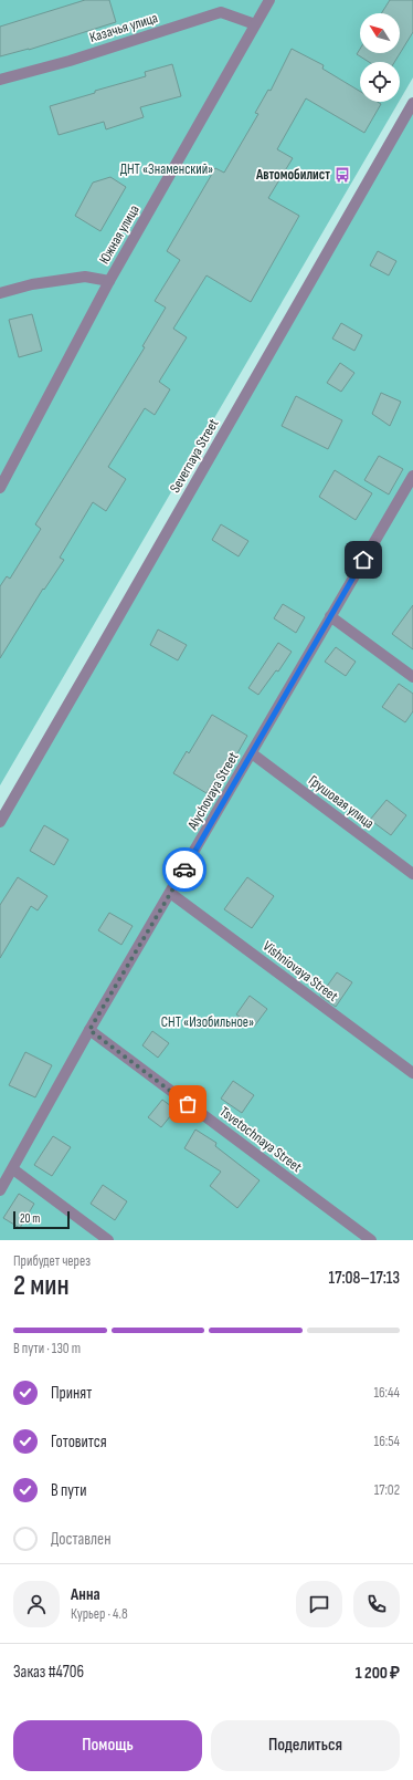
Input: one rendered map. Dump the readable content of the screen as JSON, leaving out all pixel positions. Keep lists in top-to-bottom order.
{
  "streets": {
    "street": [
      "Казачья улица",
      "Южная улица",
      "Severnaya Street",
      "Alychovaya Street",
      "Грушовая улица",
      "Vishniovaya Street",
      "Tsvetochnaya Street"
    ]
  },
  "crossings": [
    ["Казачья улица", "Южная улица"],
    ["Alychovaya Street", "Грушовая улица"],
    ["Alychovaya Street", "Vishniovaya Street"],
    ["Alychovaya Street", "Tsvetochnaya Street"]
  ],
  "parks": ["ДНТ «Знаменский»", "СНТ «Изобильное»"],
  "places": {
    "bus stop": ["Автомобилист"]
  },
  "scale_bar": "20 m",
  "north": "top left",
  "page": {
    "scale": "20 m",
    "heading": ["2 мин", "Прибудет через", "17:08–17:13"],
    "panel": [
      "Анна",
      "Курьер · 4.8",
      "Заказ #4706",
      "1 200 ₽"
    ],
    "bar": "В пути · 130 m",
    "list": [
      ["Принят", "16:44"],
      ["Готовится", "16:54"],
      ["В пути", "17:02"],
      "Доставлен"
    ],
    "buttons": ["Помощь", "Поделиться"]
  }
}
